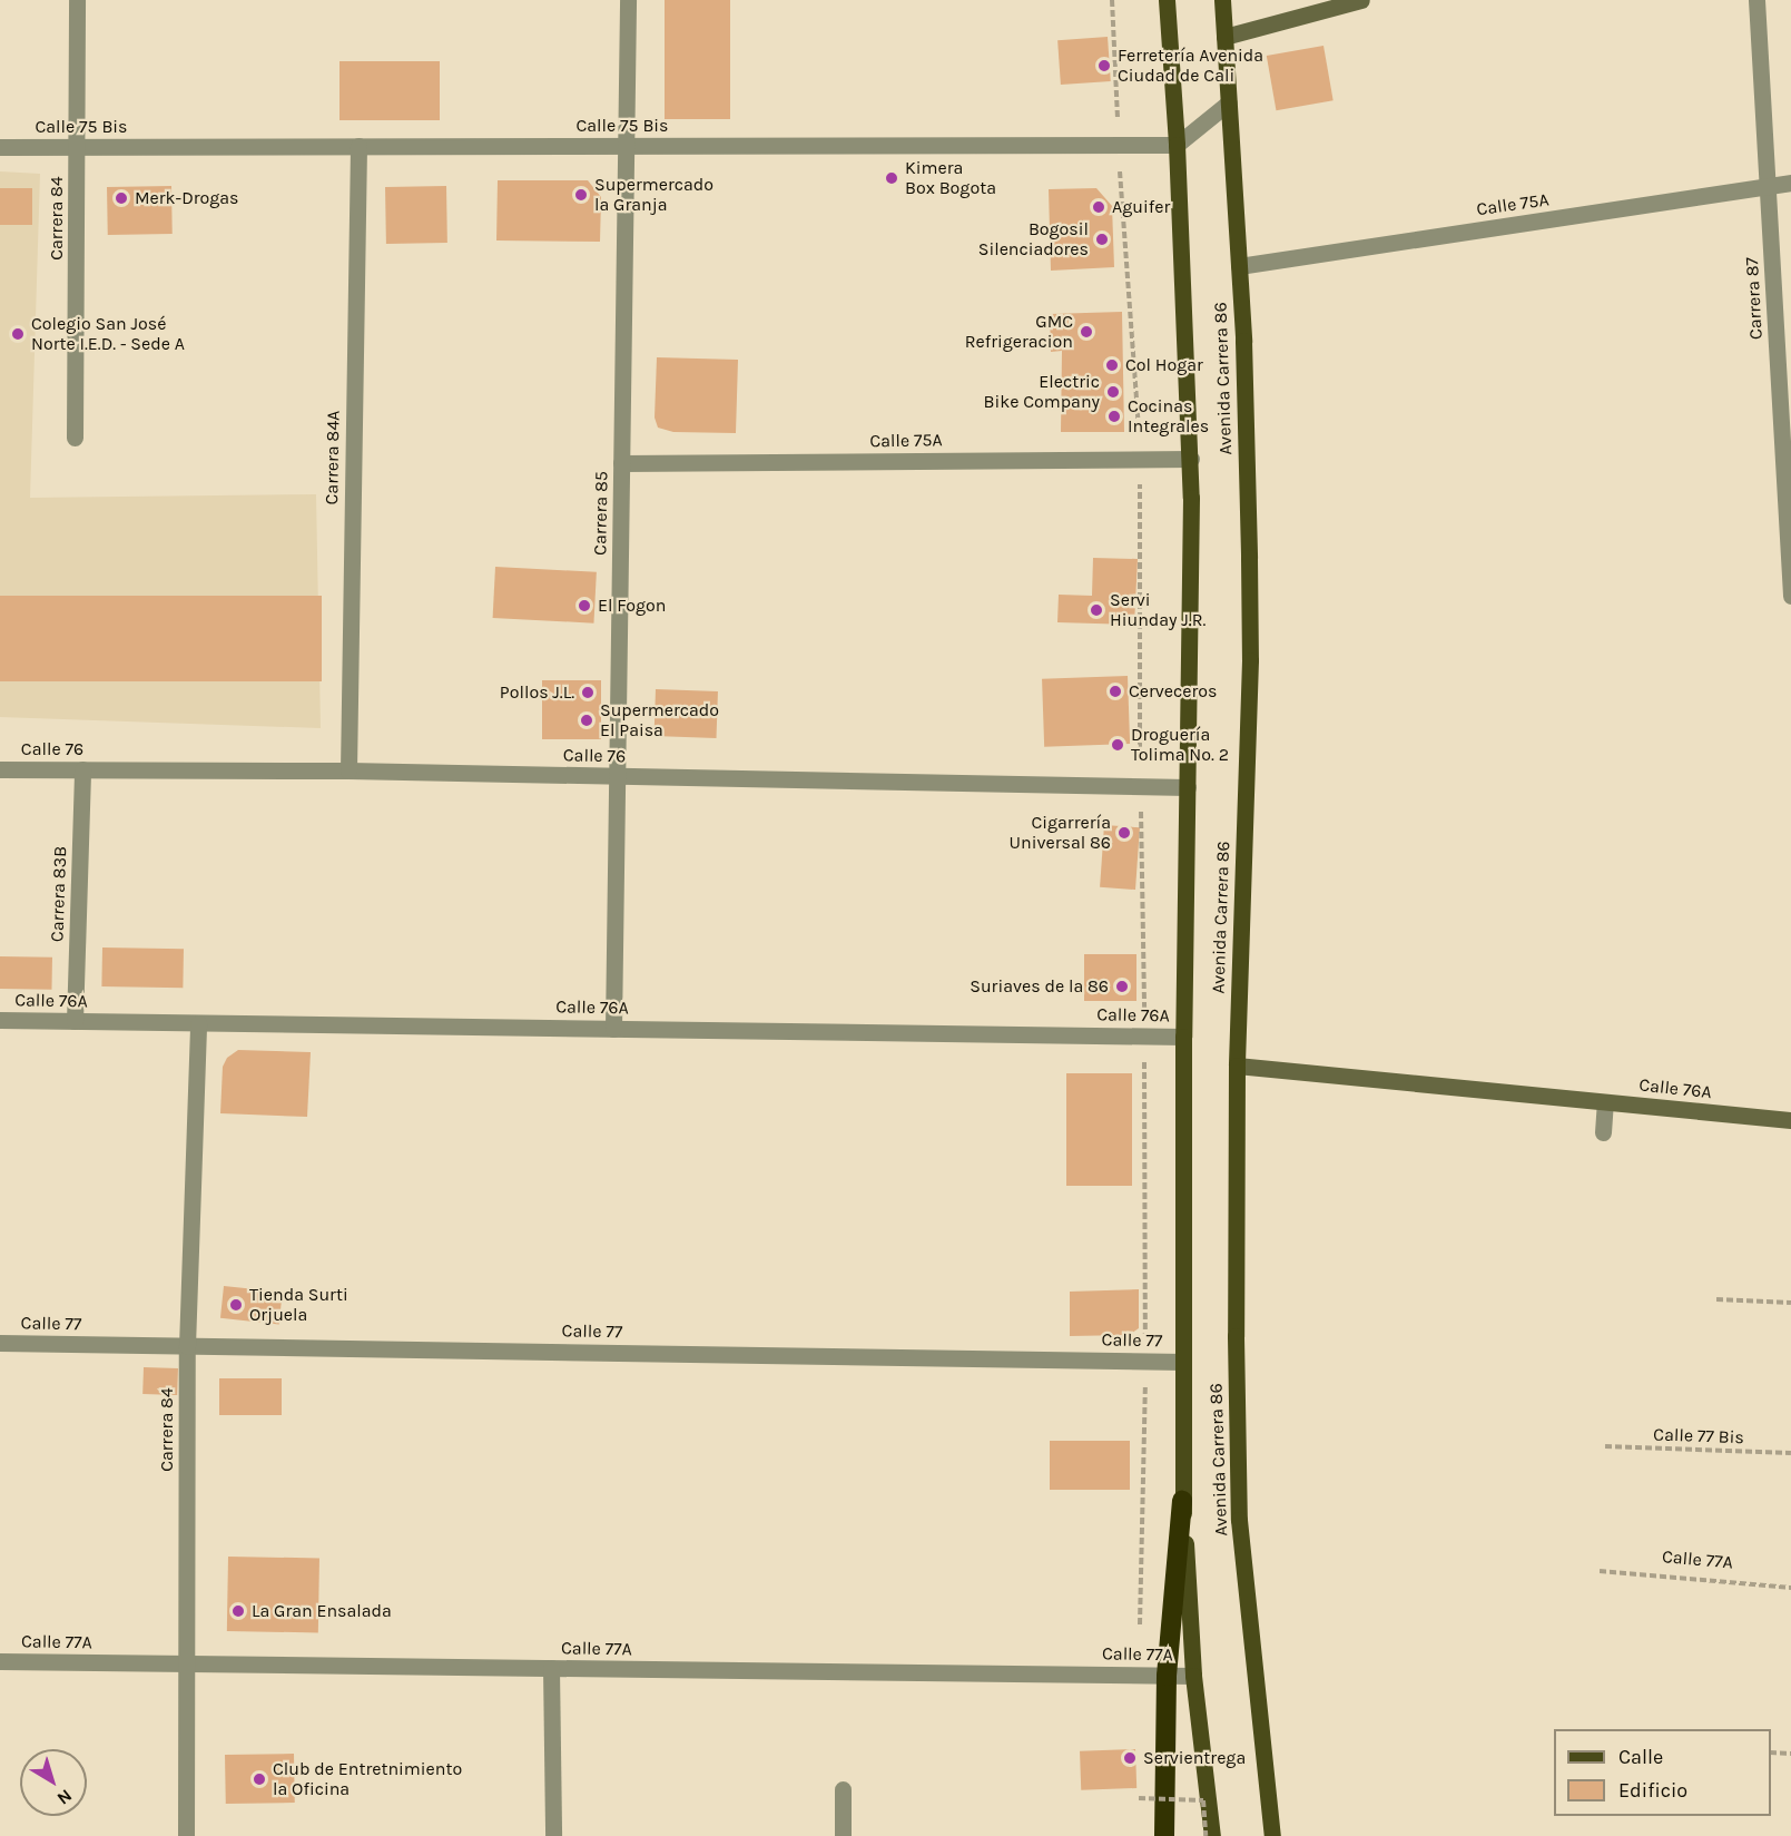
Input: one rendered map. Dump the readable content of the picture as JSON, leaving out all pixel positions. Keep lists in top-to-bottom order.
{
  "streets": {
    "main road": ["Avenida Carrera 86"],
    "street": [
      "Calle 75 Bis",
      "Calle 75A",
      "Carrera 84",
      "Carrera 87",
      "Carrera 84A",
      "Carrera 85",
      "Calle 76",
      "Carrera 83B",
      "Calle 76A",
      "Calle 77",
      "Calle 77A"
    ],
    "path": ["Calle 77 Bis"]
  },
  "crossings": [
    ["Calle 75 Bis", "Carrera 84"],
    ["Calle 75 Bis", "Avenida Carrera 86"],
    ["Calle 75 Bis", "Carrera 84A"],
    ["Calle 75 Bis", "Carrera 85"],
    ["Calle 75A", "Carrera 87"],
    ["Calle 75A", "Avenida Carrera 86"],
    ["Calle 75A", "Carrera 85"],
    ["Carrera 84", "Calle 76A"],
    ["Carrera 84", "Calle 77"],
    ["Carrera 84", "Calle 77A"],
    ["Avenida Carrera 86", "Calle 76"],
    ["Avenida Carrera 86", "Calle 76A"],
    ["Avenida Carrera 86", "Calle 77"],
    ["Avenida Carrera 86", "Calle 77A"],
    ["Carrera 84A", "Calle 76"],
    ["Carrera 85", "Calle 76"],
    ["Carrera 85", "Calle 76A"],
    ["Calle 76", "Carrera 83B"],
    ["Carrera 83B", "Calle 76A"]
  ],
  "places": [
    "Ferretería Avenida Ciudad de Cali",
    "Kimera Box Bogota",
    "Supermercado la Granja",
    "Merk-Drogas",
    "Aguifer",
    "Bogosil Silenciadores",
    "GMC Refrigeracion",
    "Colegio San José Norte I.E.D. - Sede A",
    "Col Hogar",
    "Electric Bike Company",
    "Cocinas Integrales",
    "El Fogon",
    "Servi Hiunday J.R.",
    "Cerveceros",
    "Pollos J.L.",
    "Supermercado El Paisa",
    "Droguería Tolima No. 2",
    "Cigarrería Universal 86",
    "Suriaves de la 86",
    "Tienda Surti Orjuela",
    "La Gran Ensalada",
    "Servientrega",
    "Club de Entretnimiento la Oficina"
  ],
  "legend": ["Calle", "Edificio"],
  "north": "bottom right"
}
